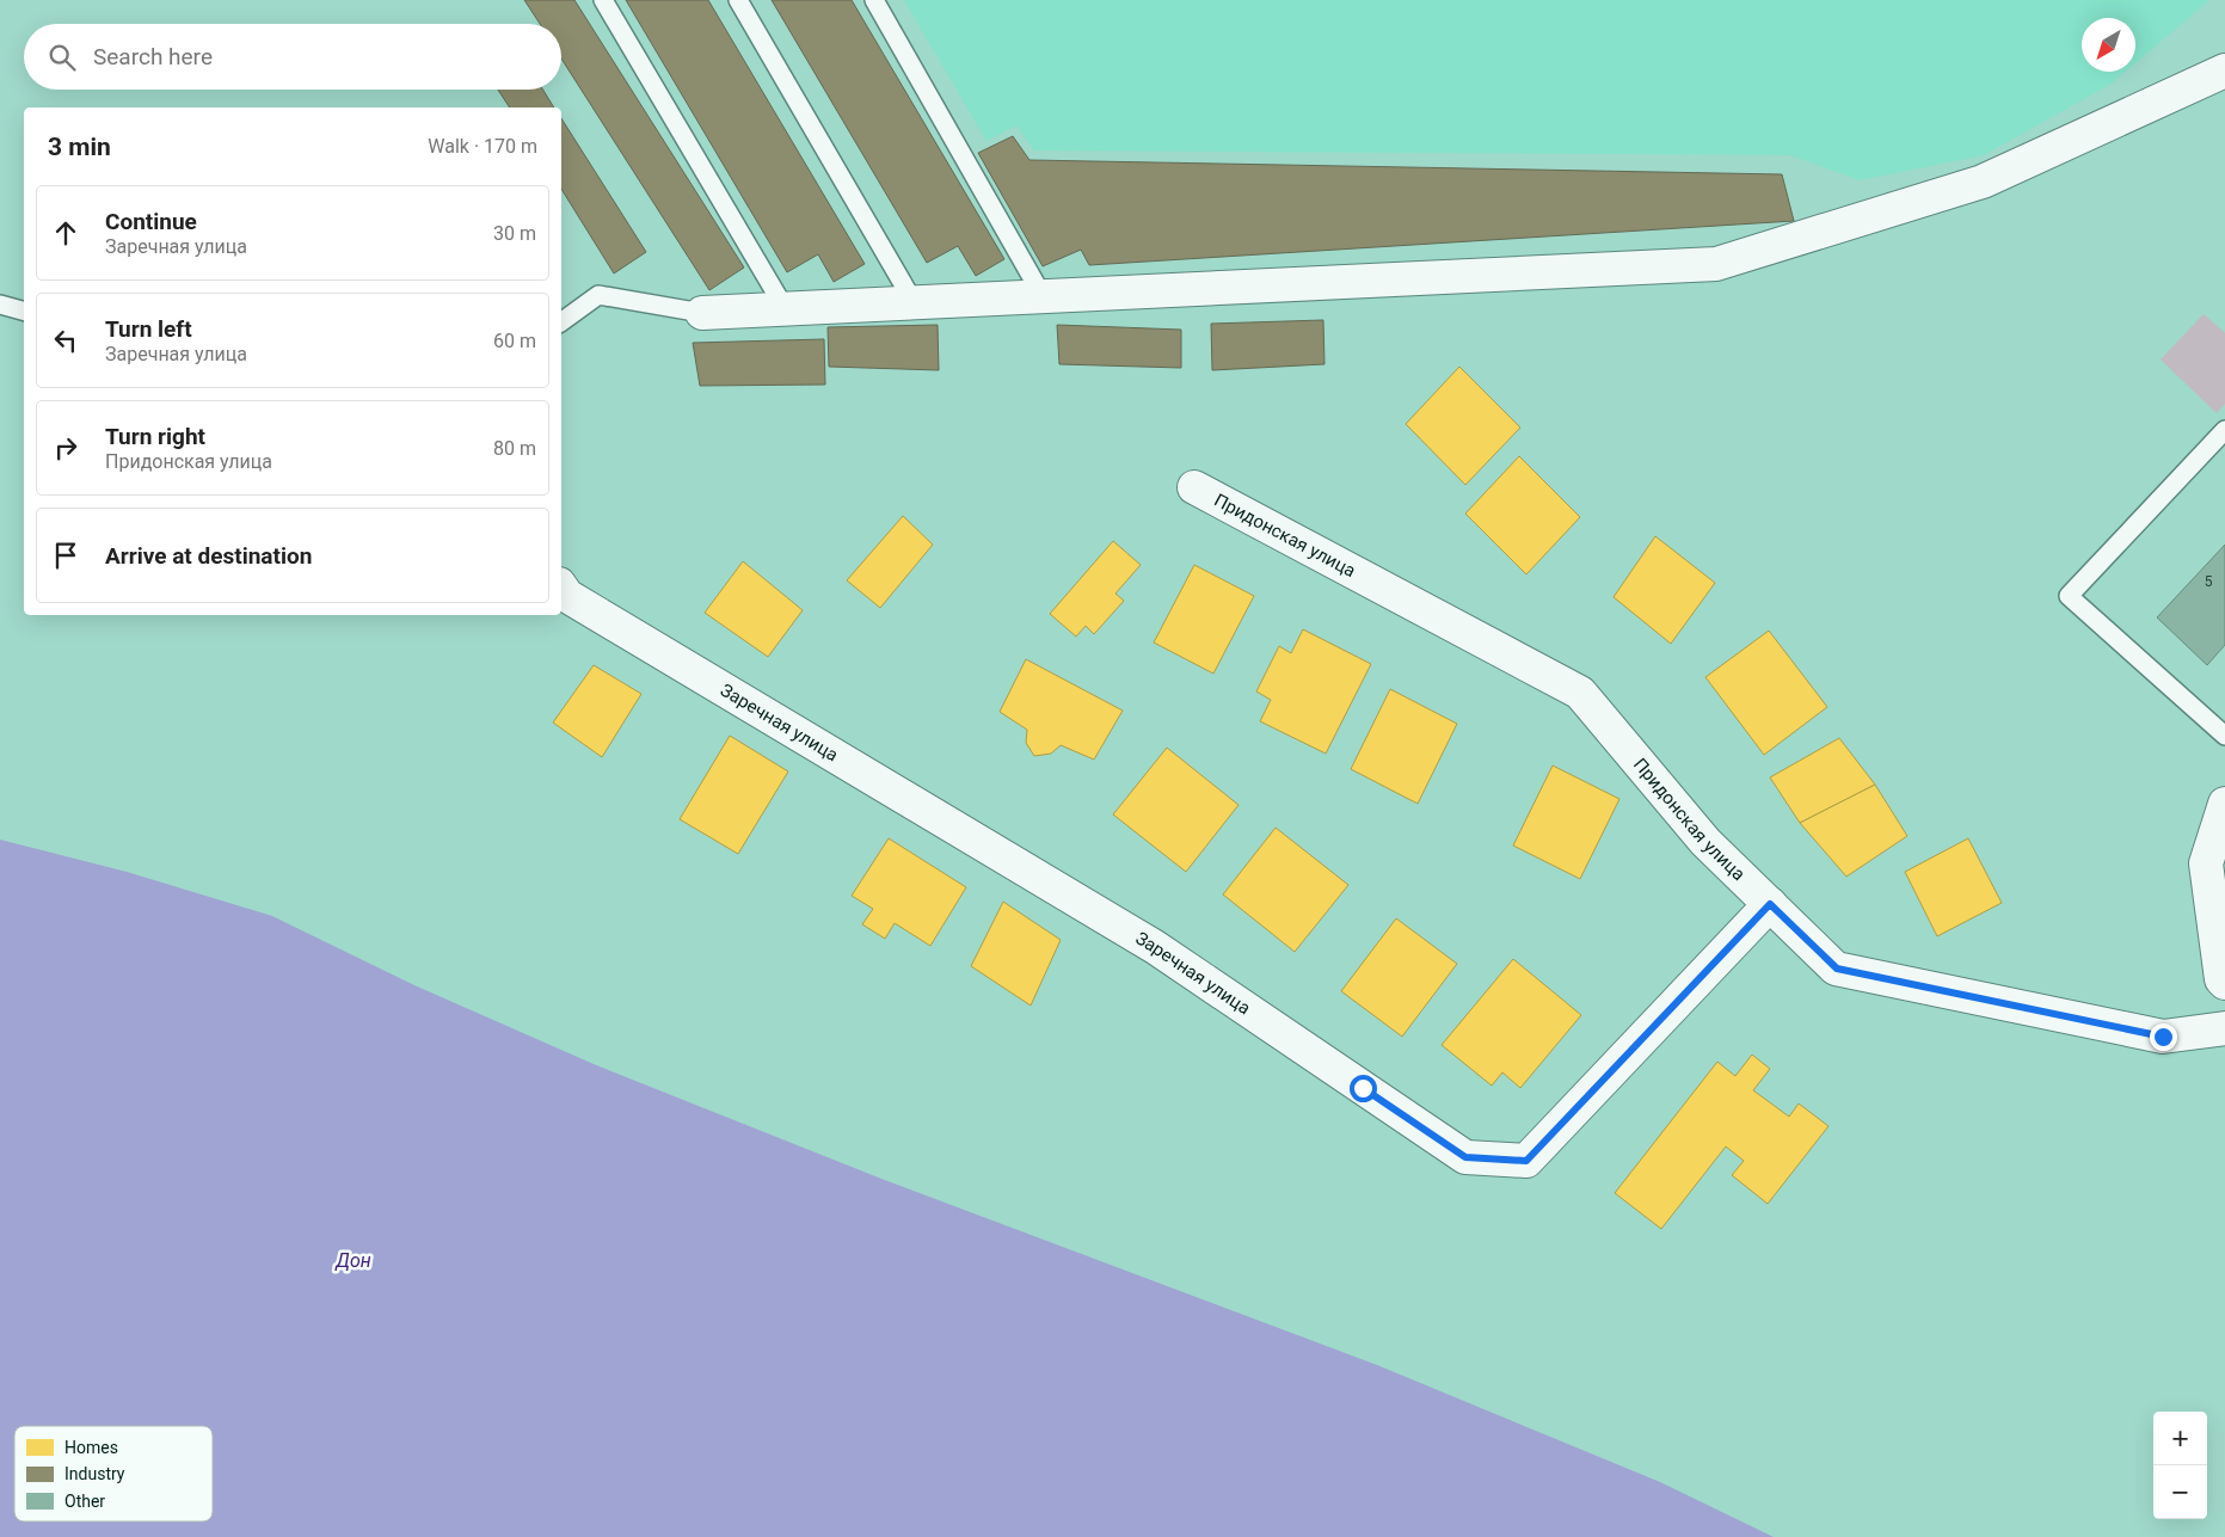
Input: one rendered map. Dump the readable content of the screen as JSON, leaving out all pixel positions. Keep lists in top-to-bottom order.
{
  "streets": {
    "street": ["Придонская улица", "Заречная улица"]
  },
  "crossings": [
    ["Придонская улица", "Заречная улица"]
  ],
  "water": ["Дон"],
  "house_numbers": ["5"],
  "legend": ["Homes", "Industry", "Other"],
  "north": "bottom left",
  "page": {
    "search": "Search here",
    "heading": ["3 min", "Walk · 170 m"],
    "list": [
      ["Continue", "Заречная улица", "30 m"],
      ["Turn left", "Заречная улица", "60 m"],
      ["Turn right", "Придонская улица", "80 m"],
      "Arrive at destination"
    ],
    "map_buttons": ["+", "−"]
  }
}
